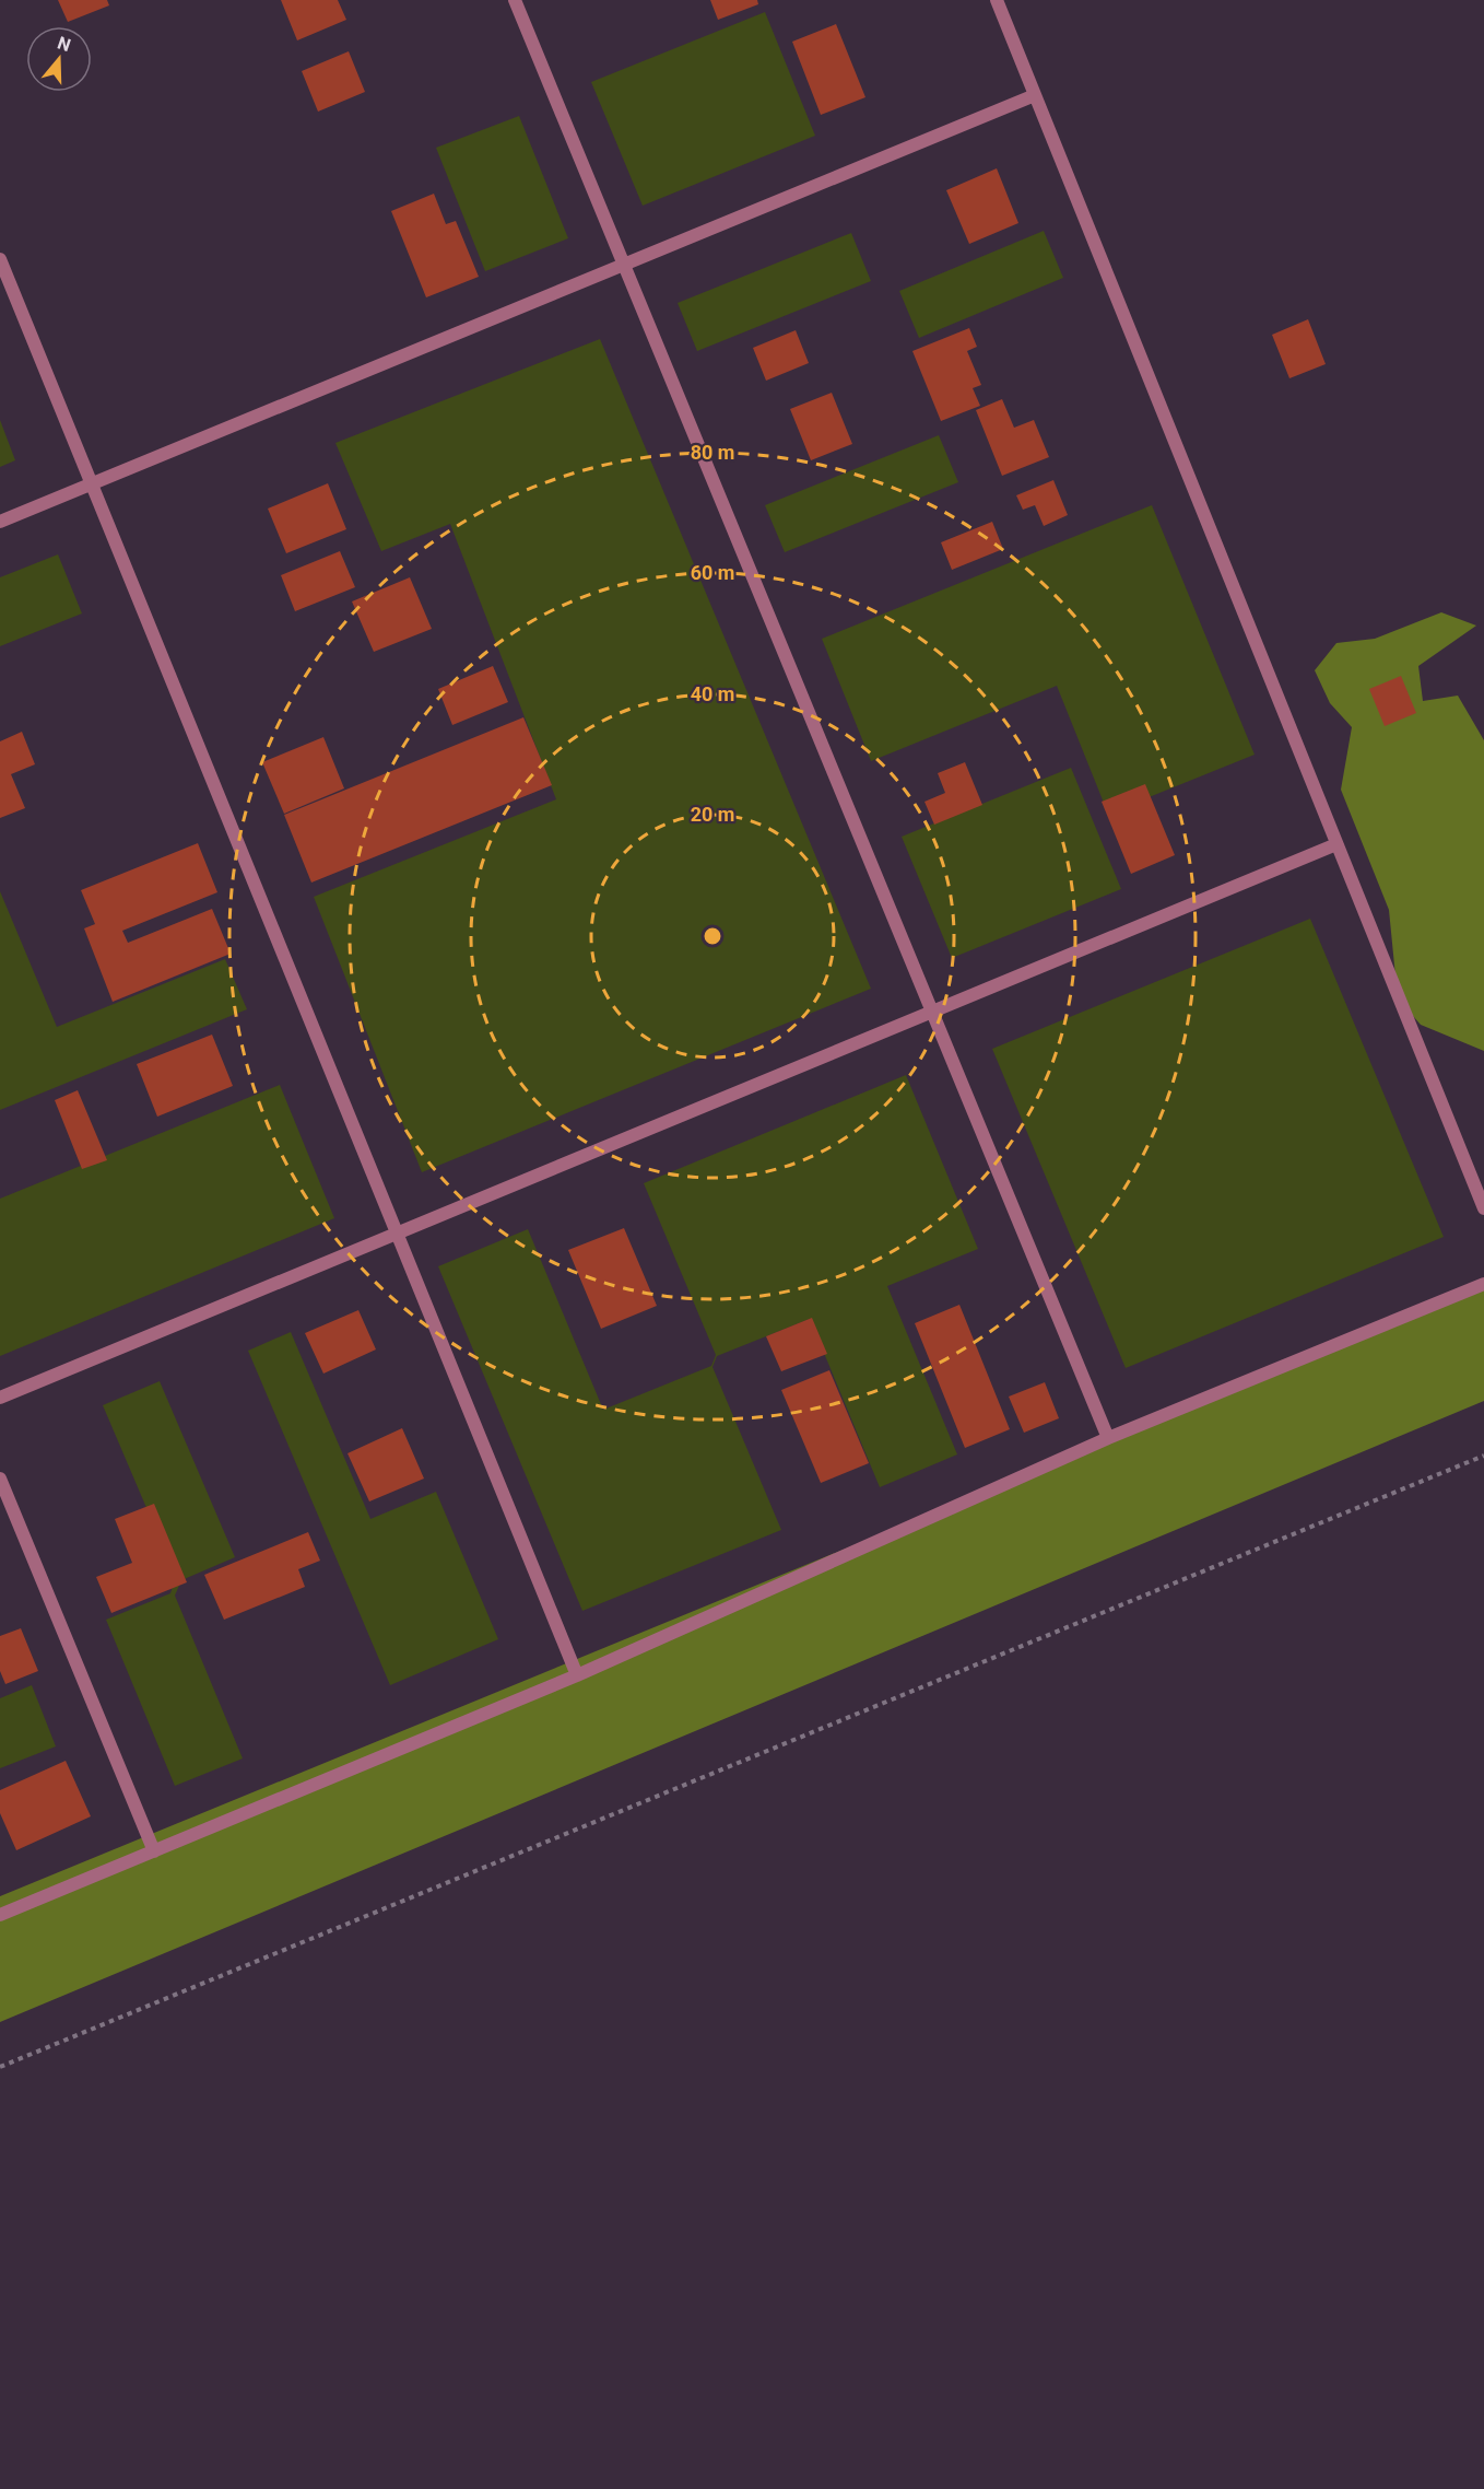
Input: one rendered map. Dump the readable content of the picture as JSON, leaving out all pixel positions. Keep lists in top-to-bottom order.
{
  "north": "top",
  "rings": [
    "80 m",
    "60 m",
    "40 m",
    "20 m"
  ]
}
